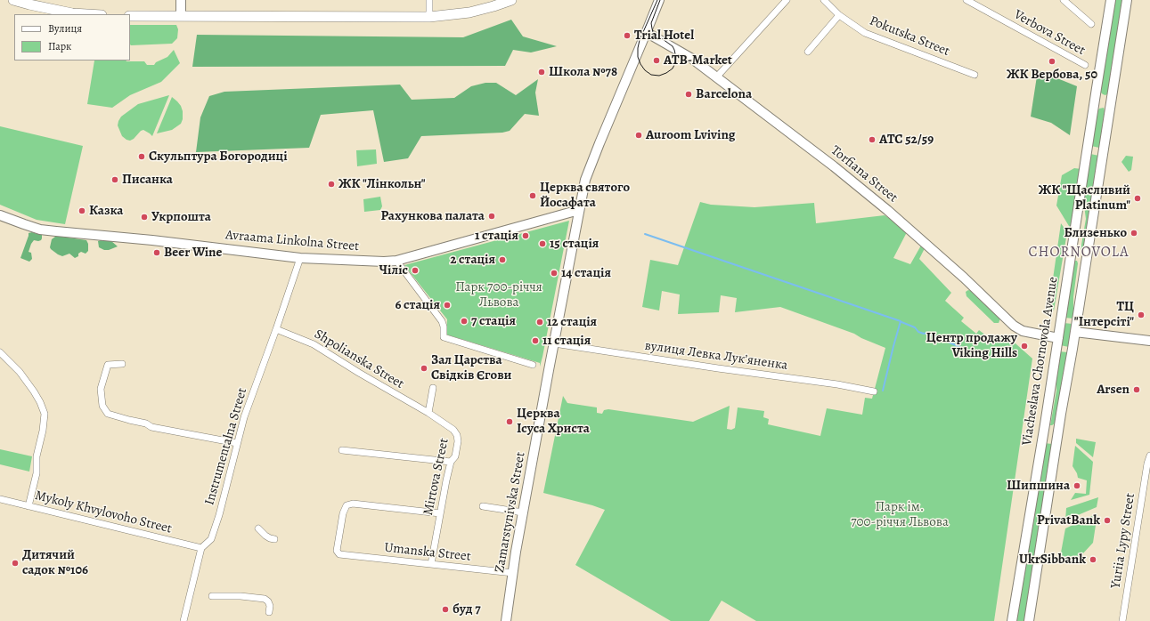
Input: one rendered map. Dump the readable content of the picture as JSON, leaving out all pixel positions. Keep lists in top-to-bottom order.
{
  "streets": {
    "main road": [
      "Torfiana Street",
      "Avraama Linkolna Street",
      "Viacheslava Chornovola Avenue",
      "Zamarstynivska Street"
    ],
    "street": [
      "Verbova Street",
      "Pokutska Street",
      "вулиця Левка Лукʼяненка",
      "Shpolianska Street",
      "Instrumentalna Street",
      "Mirtova Street",
      "Mykoly Khvylovoho Street",
      "Yuriia Lypy Street",
      "Umanska Street"
    ]
  },
  "crossings": [
    ["Torfiana Street", "Viacheslava Chornovola Avenue"],
    ["Torfiana Street", "Zamarstynivska Street"],
    ["Avraama Linkolna Street", "Instrumentalna Street"],
    ["Avraama Linkolna Street", "Zamarstynivska Street"],
    ["вулиця Левка Лукʼяненка", "Zamarstynivska Street"],
    ["Shpolianska Street", "Instrumentalna Street"],
    ["Shpolianska Street", "Mirtova Street"],
    ["Instrumentalna Street", "Mykoly Khvylovoho Street"],
    ["Mirtova Street", "Umanska Street"],
    ["Zamarstynivska Street", "Umanska Street"]
  ],
  "districts": ["CHORNOVOLA"],
  "parks": ["Парк 700-річчя Львова", "Парк ім. 700-річчя Львова"],
  "places": [
    "Trial Hotel",
    "ATB-Market",
    "ЖК Вербова, 50",
    "Школа №78",
    "Barcelona",
    "Auroom Lviving",
    "АТС 52/59",
    "Скульптура Богородиці",
    "Писанка",
    "ЖК \"Лінкольн\"",
    "Церква святого Йосафата",
    "ЖК \"Щасливий Platinum\"",
    "Казка",
    "Рахункова палата",
    "Укрпошта",
    "Близенько",
    "1 стація",
    "15 стація",
    "Beer Wine",
    "2 стація",
    "Чіліс",
    "14 стація",
    "6 стація",
    "ТЦ \"Інтерсіті\"",
    "7 стація",
    "12 стація",
    "11 стація",
    "Центр продажу Viking Hills",
    "Зал Царства Свідків Єгови",
    "Arsen",
    "Церква Ісуса Христа",
    "Шипшина",
    "PrivatBank",
    "UkrSibbank",
    "Дитячий садок №106",
    "буд 7"
  ],
  "legend": ["Вулиця", "Парк"]
}
